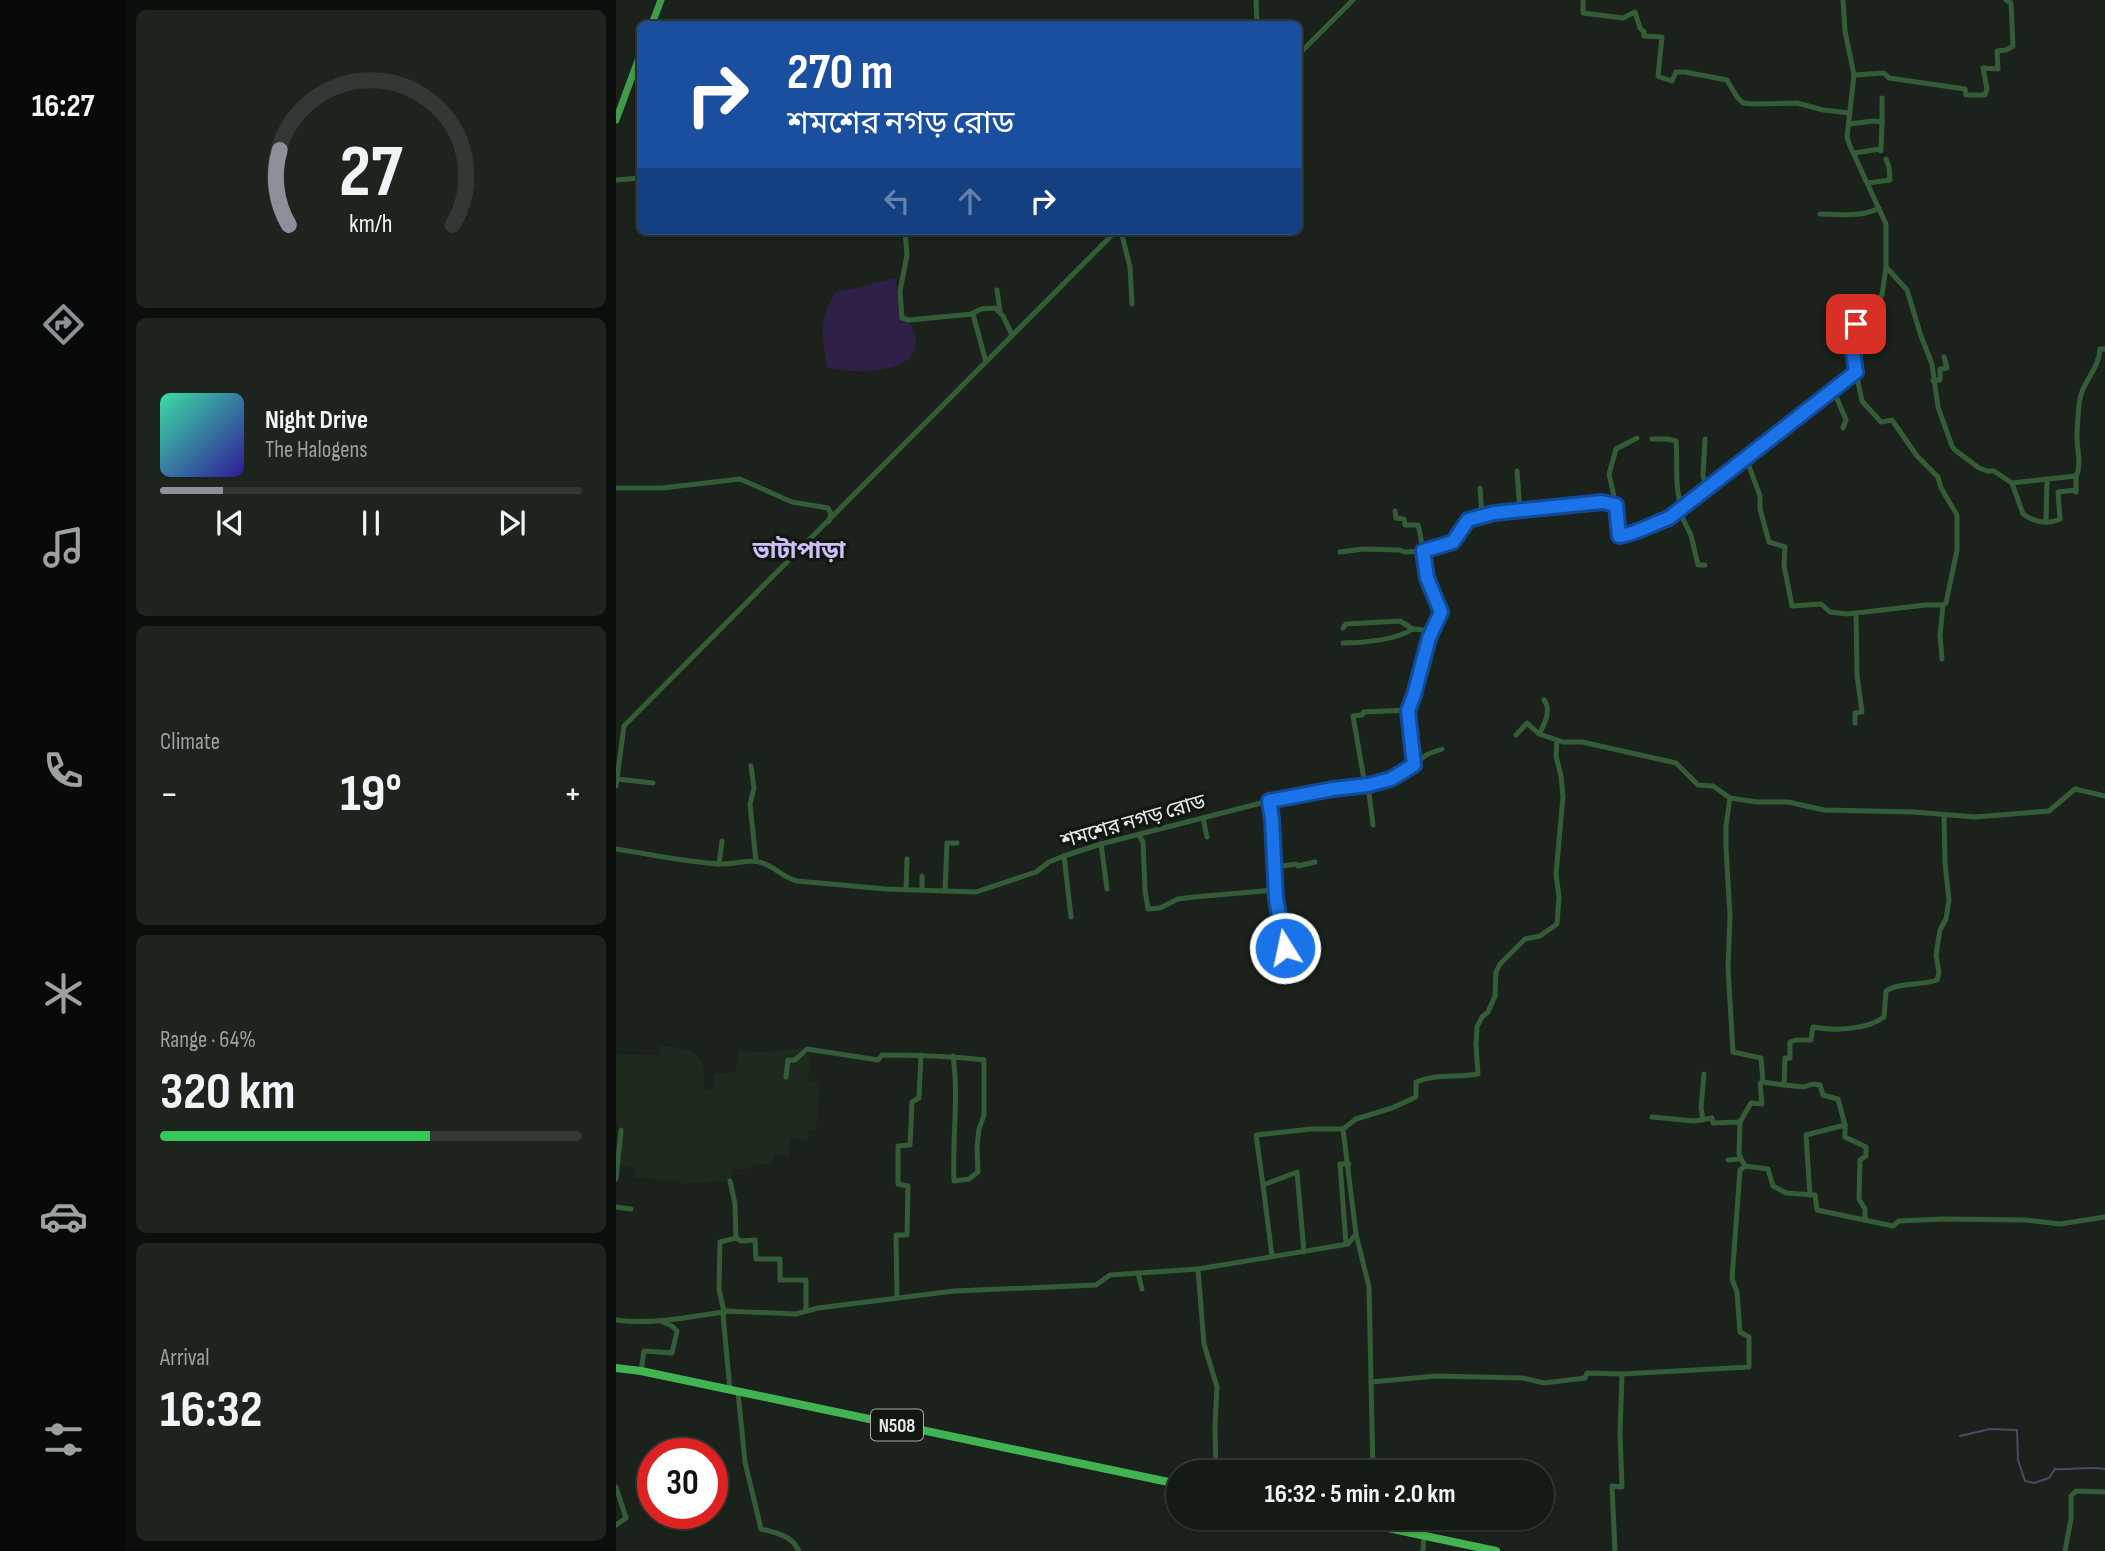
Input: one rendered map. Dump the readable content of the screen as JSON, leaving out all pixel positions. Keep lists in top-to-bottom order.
{
  "streets": {
    "highway": ["N508"],
    "street": ["শমশের নগড় রোড"]
  },
  "districts": ["ভাটাপাড়া"],
  "page": {
    "tabs": "16:27",
    "turn": ["270 m", "শমশের নগড় রোড"],
    "song": ["Night Drive", "The Halogens"],
    "tile": [
      "Climate",
      ["Range · 64%", "320 km"],
      ["Arrival", "16:32"]
    ],
    "heat": ["−", "19°", "+"],
    "limit": "30",
    "trip": "16:32 · 5 min · 2.0 km",
    "gauge": ["27", "km/h"]
  }
}
